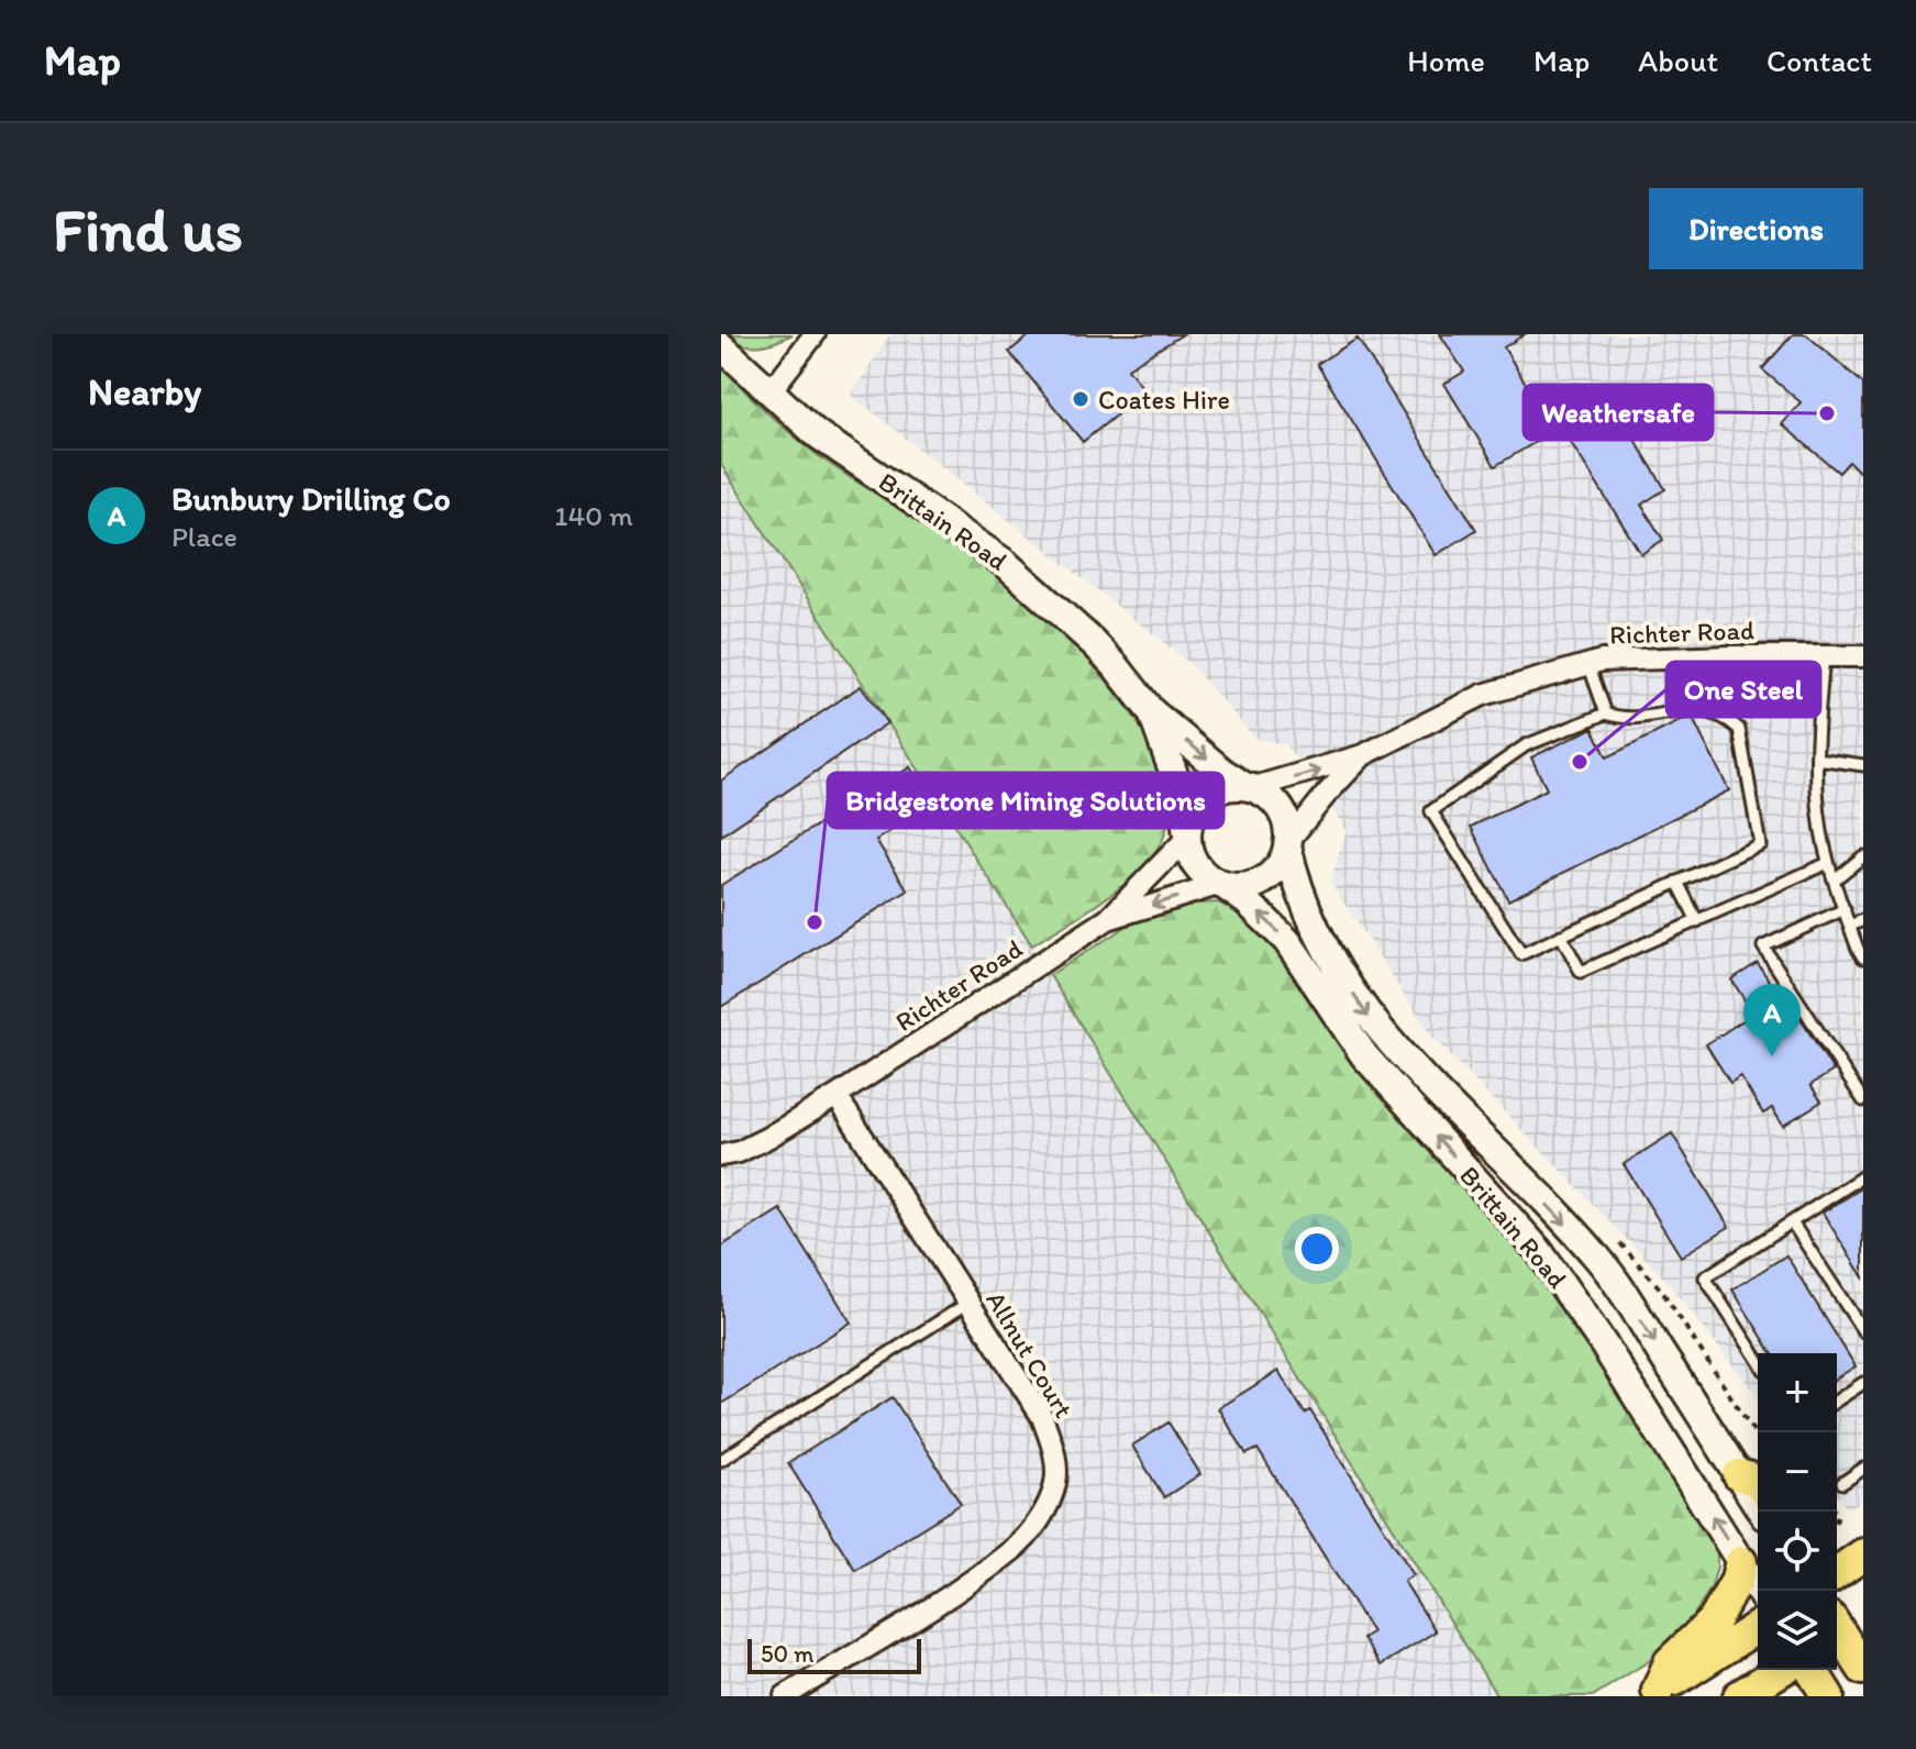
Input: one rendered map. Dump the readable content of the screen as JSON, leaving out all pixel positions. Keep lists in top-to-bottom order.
{
  "streets": {
    "main road": ["Brittain Road"],
    "street": ["Richter Road", "Allnut Court"]
  },
  "crossings": [
    ["Brittain Road", "Richter Road"],
    ["Richter Road", "Allnut Court"]
  ],
  "places": [
    "Coates Hire",
    "Weathersafe",
    "One Steel",
    "Bridgestone Mining Solutions"
  ],
  "scale_bar": "50 m",
  "page": {
    "header": "Map",
    "nav": [
      "Home",
      "Map",
      "About",
      "Contact"
    ],
    "buttons": "Directions",
    "title": "Find us",
    "heading": "Nearby",
    "list": [
      {
        "mark": "A",
        "name": "Bunbury Drilling Co",
        "note": "Place",
        "value": "140 m"
      }
    ],
    "pins": "A",
    "map_buttons": ["+", "−"],
    "scale": "50 m"
  }
}
